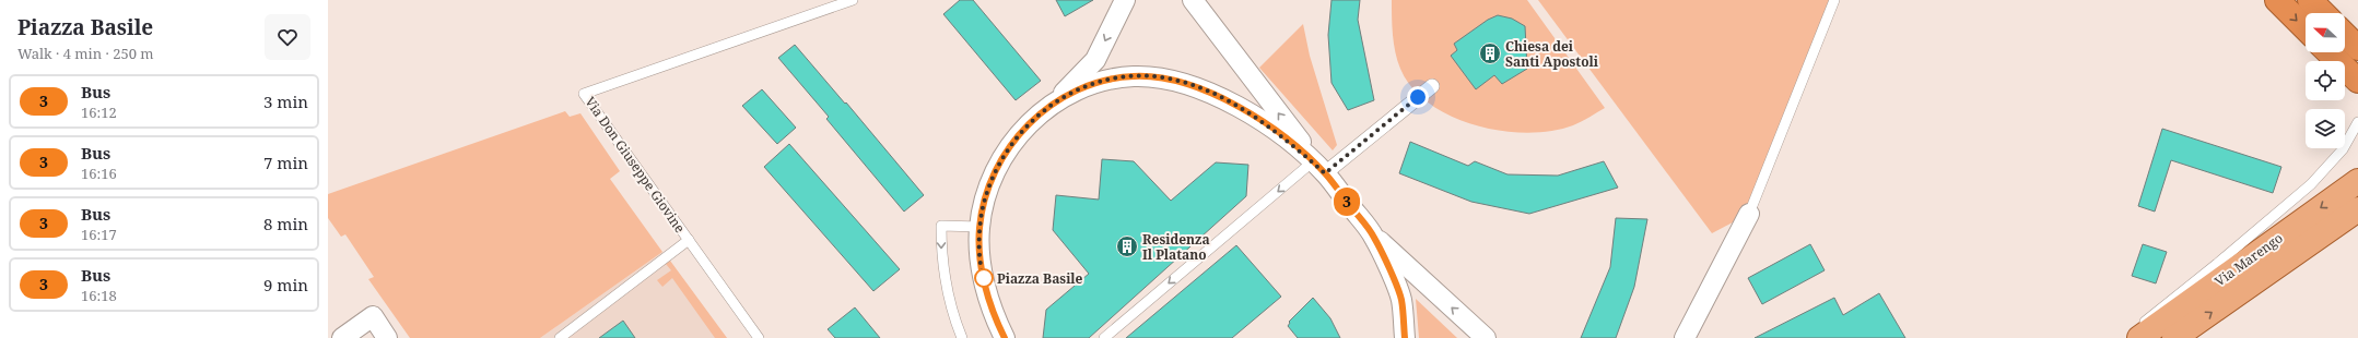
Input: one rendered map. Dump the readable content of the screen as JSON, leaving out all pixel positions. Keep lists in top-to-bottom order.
{
  "streets": {
    "main road": ["Via Marengo"],
    "lane": ["Via Don Giuseppe Giovine"]
  },
  "places": {
    "building": ["Chiesa dei Santi Apostoli", "Residenza Il Platano"],
    "other": ["Piazza Basile"]
  },
  "lines": ["bus line 3"],
  "north": "left",
  "page": {
    "heading": ["Piazza Basile", "Walk · 4 min · 250 m"],
    "on_map": "3",
    "list": [
      {
        "mark": "3",
        "name": "Bus",
        "note": "16:12",
        "value": "3 min"
      },
      {
        "mark": "3",
        "name": "Bus",
        "note": "16:16",
        "value": "7 min"
      },
      {
        "mark": "3",
        "name": "Bus",
        "note": "16:17",
        "value": "8 min"
      },
      {
        "mark": "3",
        "name": "Bus",
        "note": "16:18",
        "value": "9 min"
      }
    ]
  }
}
